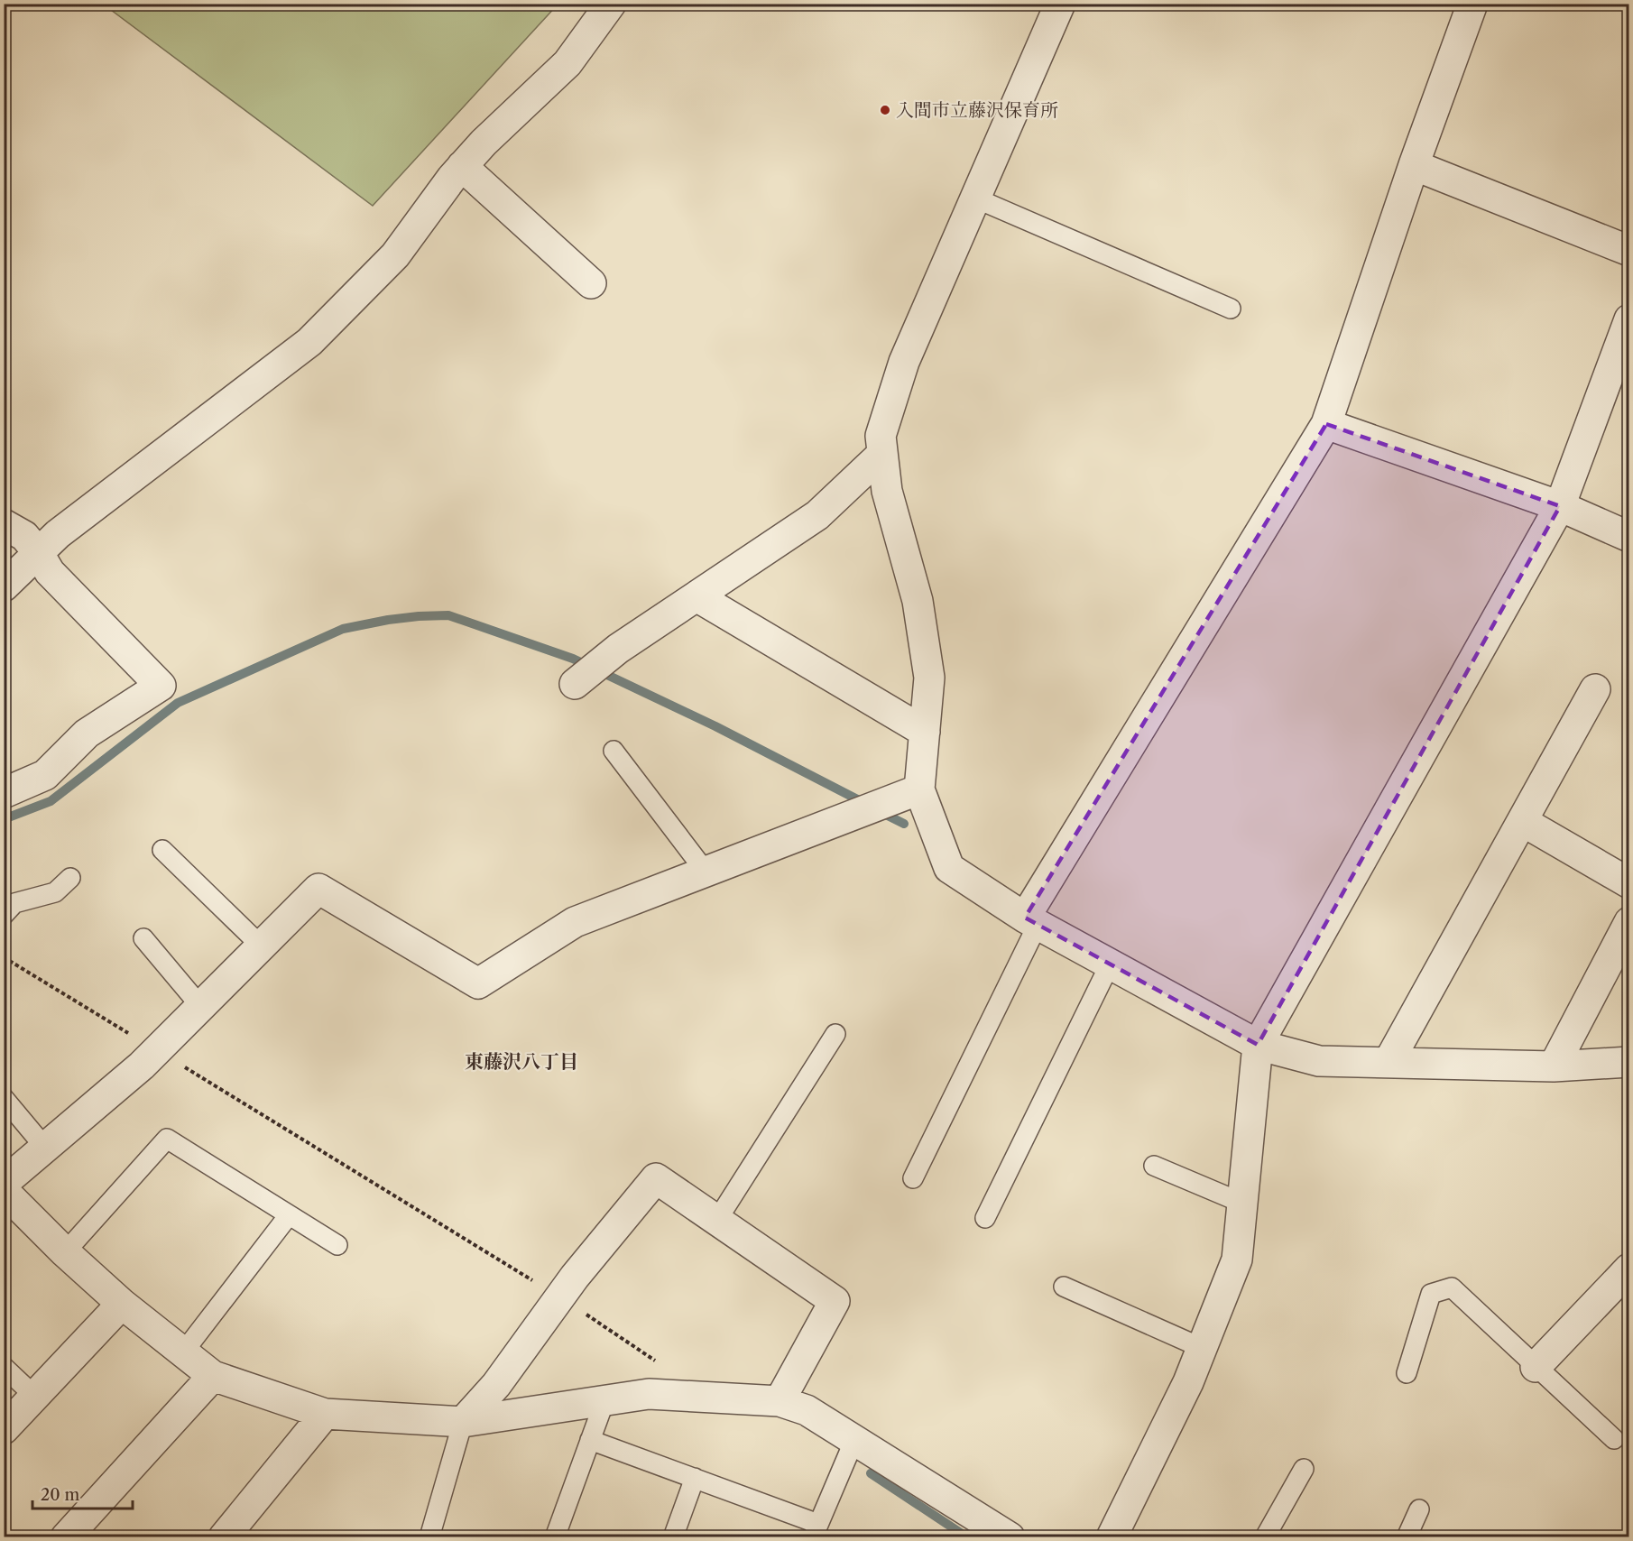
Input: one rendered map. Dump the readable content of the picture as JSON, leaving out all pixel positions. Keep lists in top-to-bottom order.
{
  "districts": ["東藤沢八丁目"],
  "places": ["入間市立藤沢保育所"],
  "scale_bar": "20 m"
}
